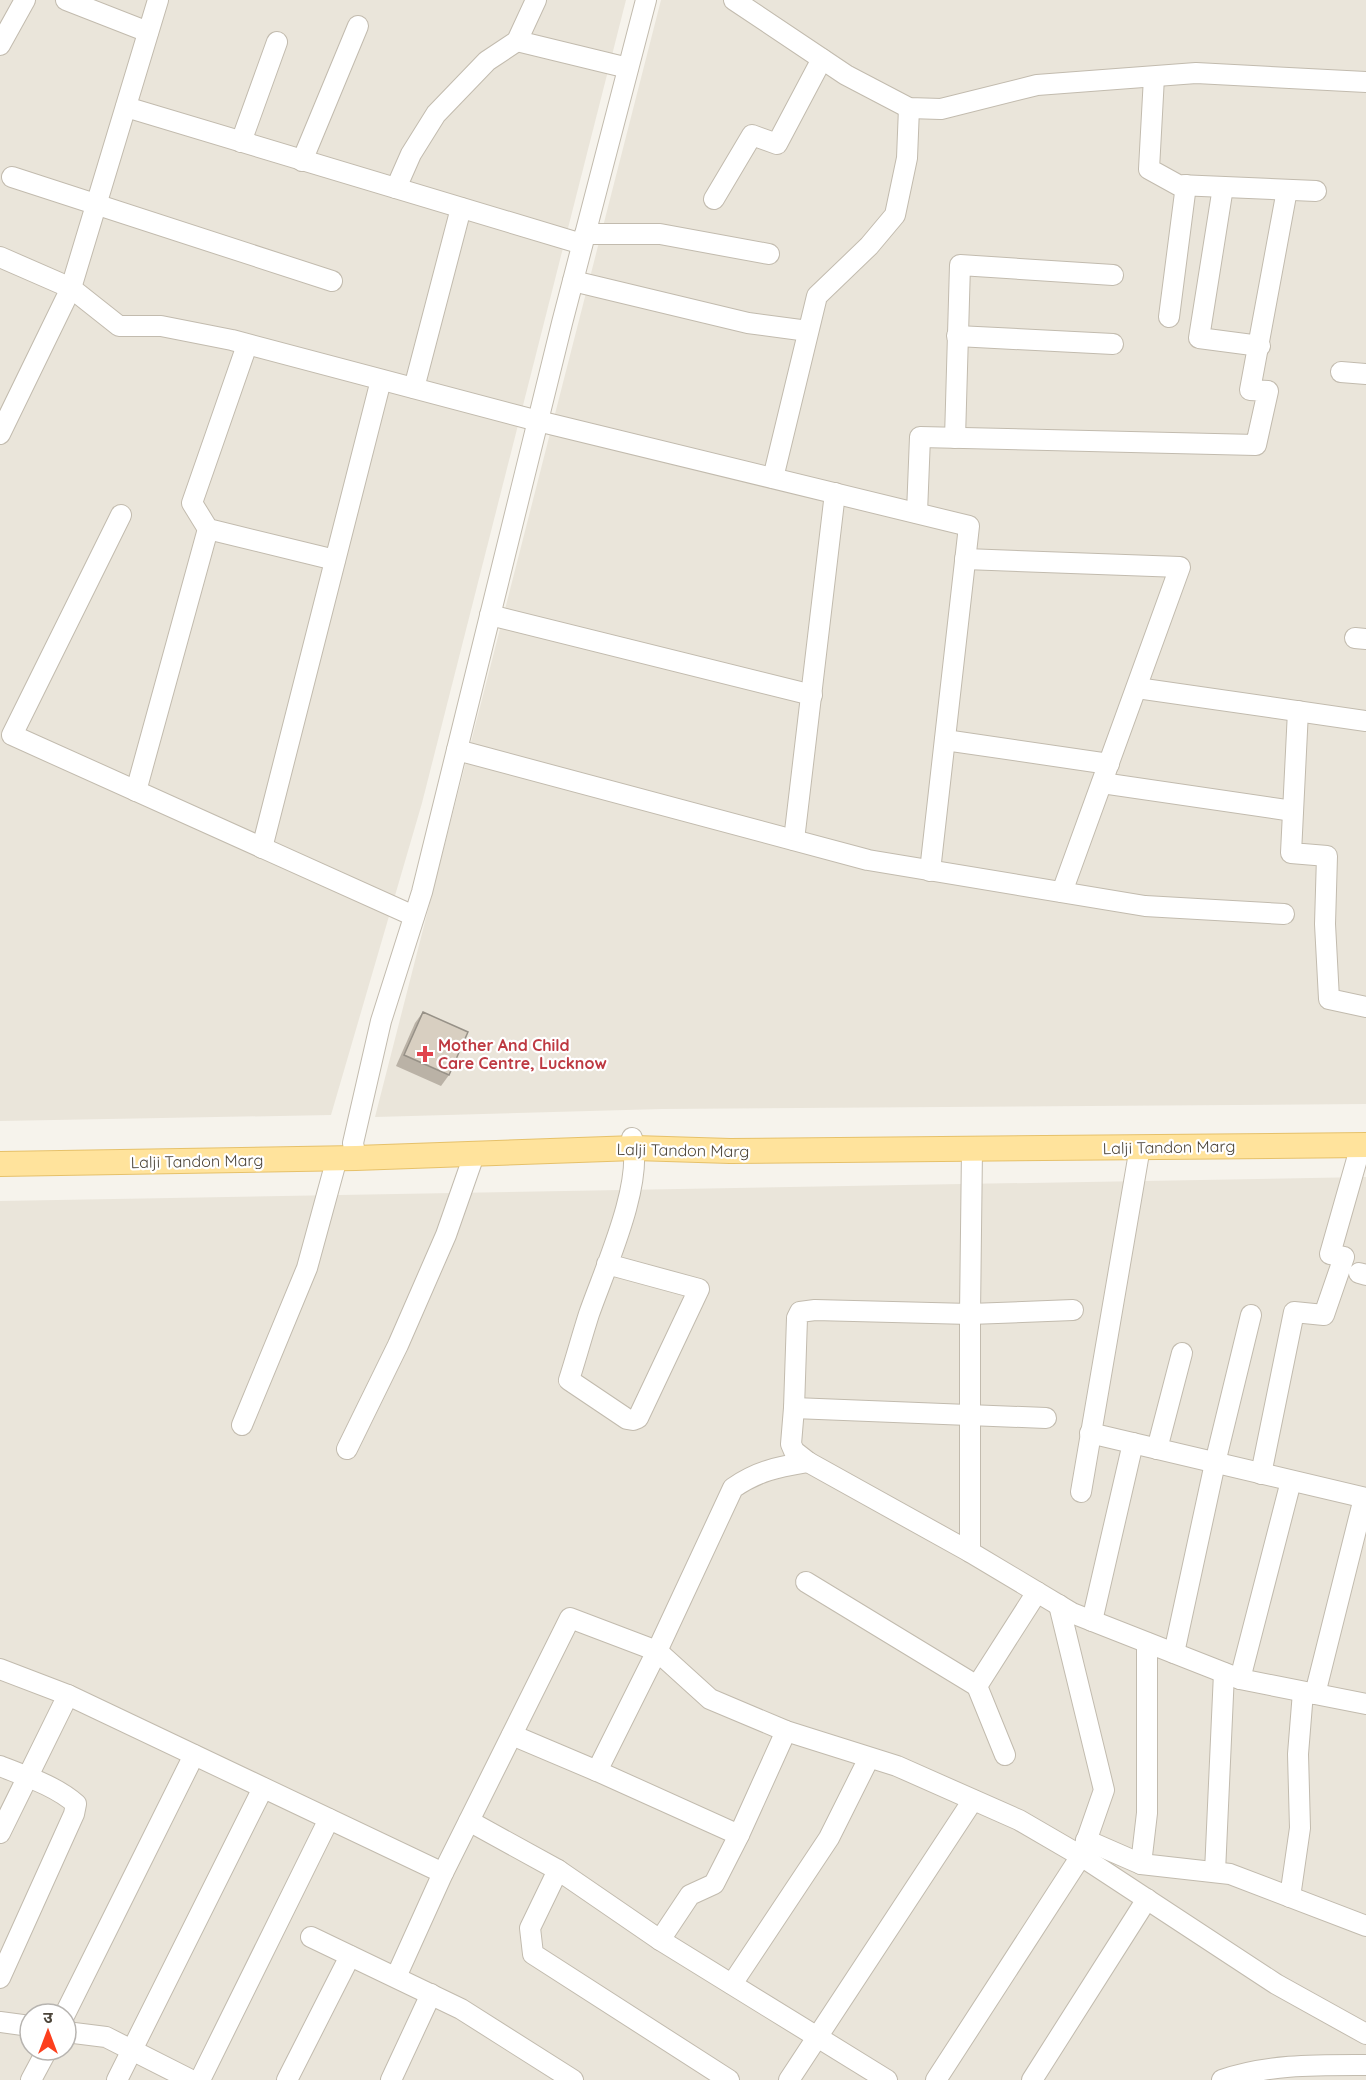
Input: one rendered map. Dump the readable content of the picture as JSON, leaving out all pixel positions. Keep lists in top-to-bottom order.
{
  "streets": {
    "main road": ["Lalji Tandon Marg"]
  },
  "places": {
    "health": ["Mother And Child Care Centre, Lucknow"]
  },
  "north": "top"
}
